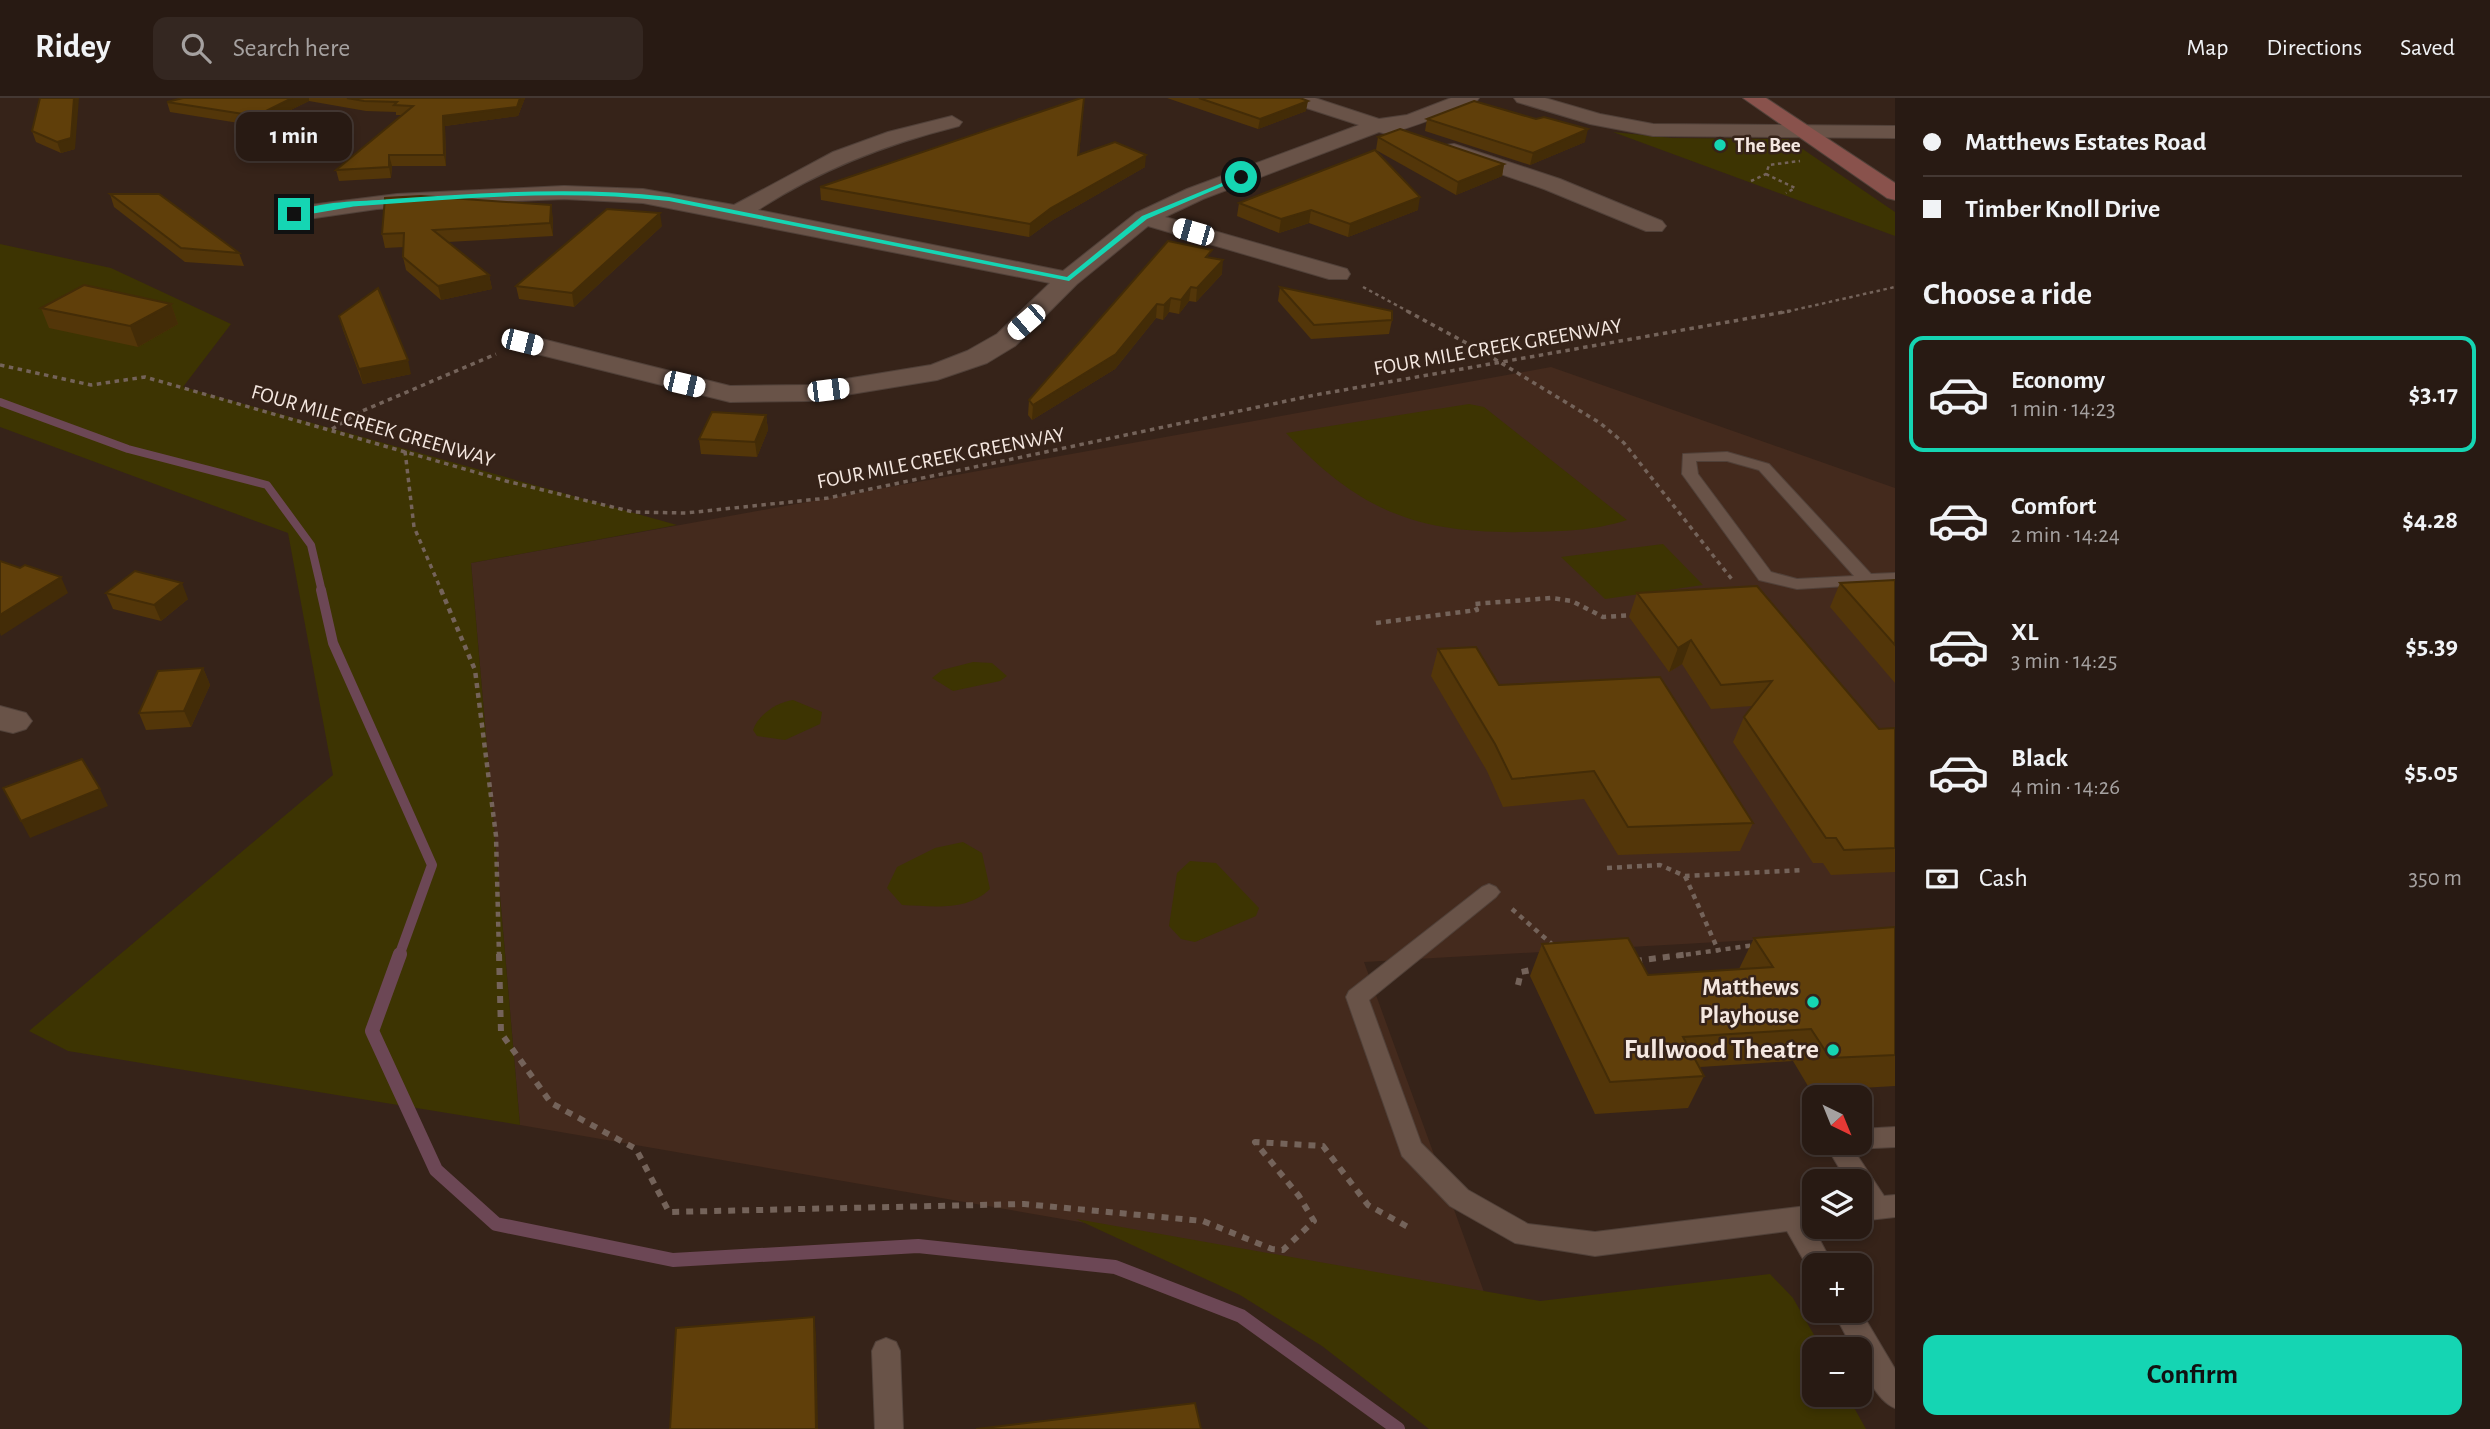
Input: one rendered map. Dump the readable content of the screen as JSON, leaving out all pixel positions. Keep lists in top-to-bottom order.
{
  "streets": {
    "path": ["FOUR MILE CREEK GREENWAY"]
  },
  "places": ["The Bee", "Matthews Playhouse", "Fullwood Theatre"],
  "north": "bottom right",
  "page": {
    "header": "Ridey",
    "search": "Search here",
    "nav": ["Map", "Directions", "Saved"],
    "banner": ["Matthews Estates Road", "Timber Knoll Drive"],
    "bubble": "1 min",
    "heading": "Choose a ride",
    "list": [
      {
        "name": "Economy",
        "note": "1 min · 14:23",
        "value": "$3.17"
      },
      {
        "name": "Comfort",
        "note": "2 min · 14:24",
        "value": "$4.28"
      },
      {
        "name": "XL",
        "note": "3 min · 14:25",
        "value": "$5.39"
      },
      {
        "name": "Black",
        "note": "4 min · 14:26",
        "value": "$5.05"
      }
    ],
    "pay": ["Cash", "350 m"],
    "map_buttons": ["+", "−"],
    "buttons": "Confirm"
  }
}
